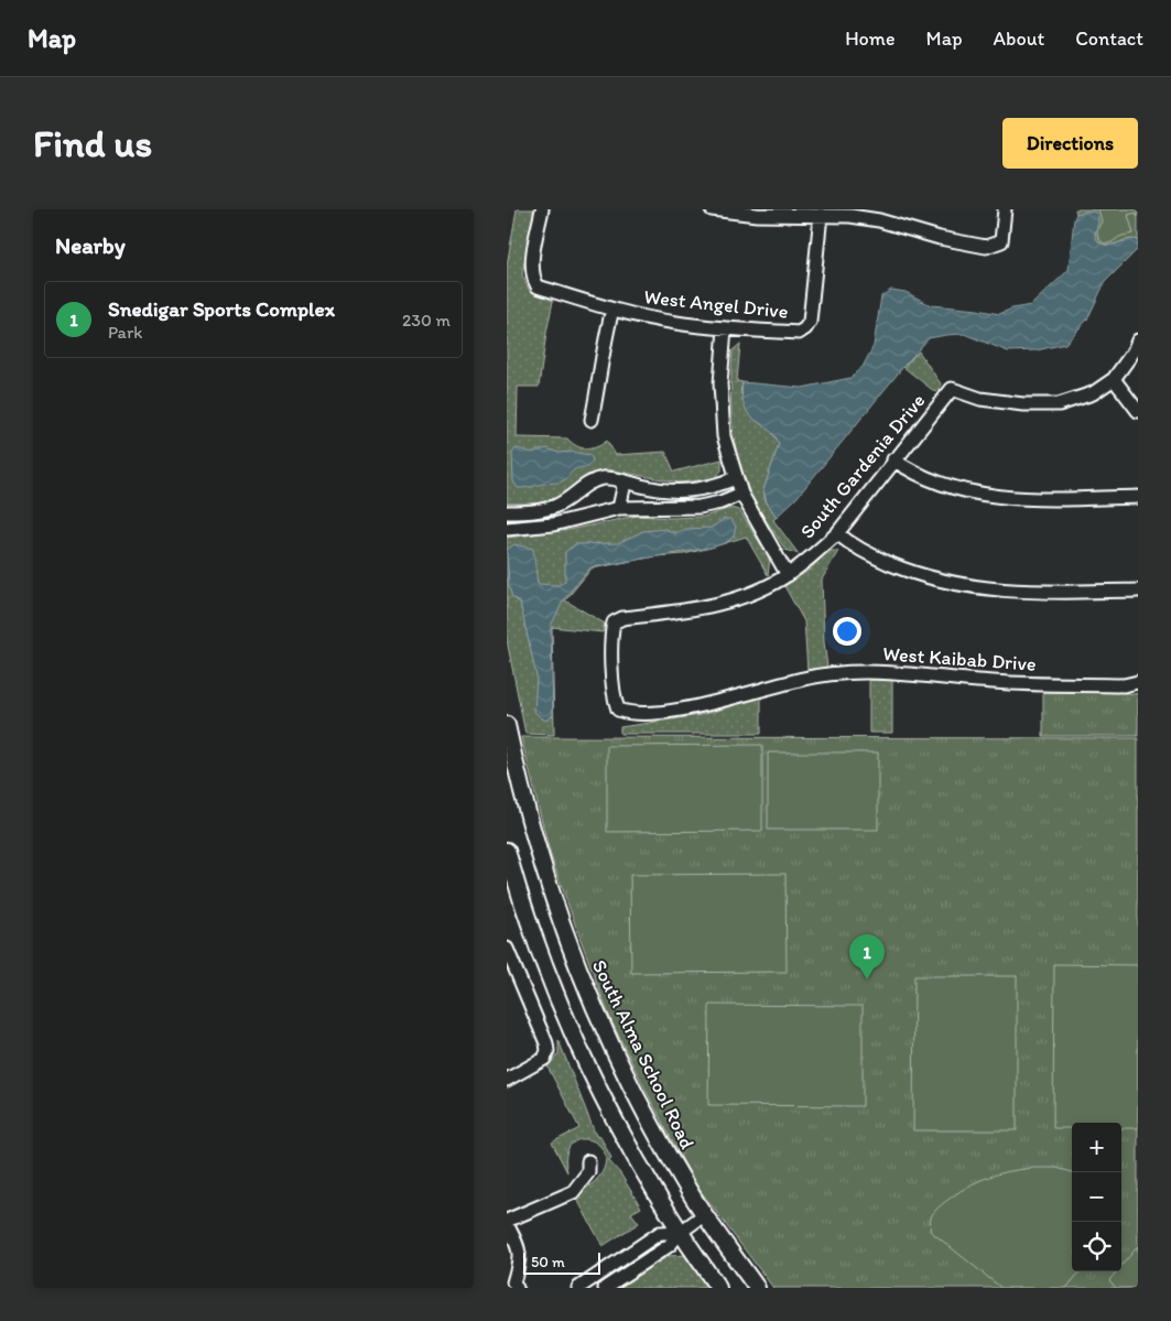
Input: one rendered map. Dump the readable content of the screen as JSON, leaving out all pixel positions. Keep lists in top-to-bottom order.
{
  "streets": {
    "main road": ["South Alma School Road"],
    "street": ["West Angel Drive", "South Gardenia Drive", "West Kaibab Drive"]
  },
  "crossings": [
    ["South Gardenia Drive", "West Kaibab Drive"]
  ],
  "scale_bar": "50 m",
  "page": {
    "header": "Map",
    "nav": [
      "Home",
      "Map",
      "About",
      "Contact"
    ],
    "buttons": "Directions",
    "title": "Find us",
    "heading": "Nearby",
    "list": [
      {
        "mark": "1",
        "name": "Snedigar Sports Complex",
        "note": "Park",
        "value": "230 m"
      }
    ],
    "pins": "1",
    "map_buttons": ["+", "−"],
    "scale": "50 m"
  }
}
